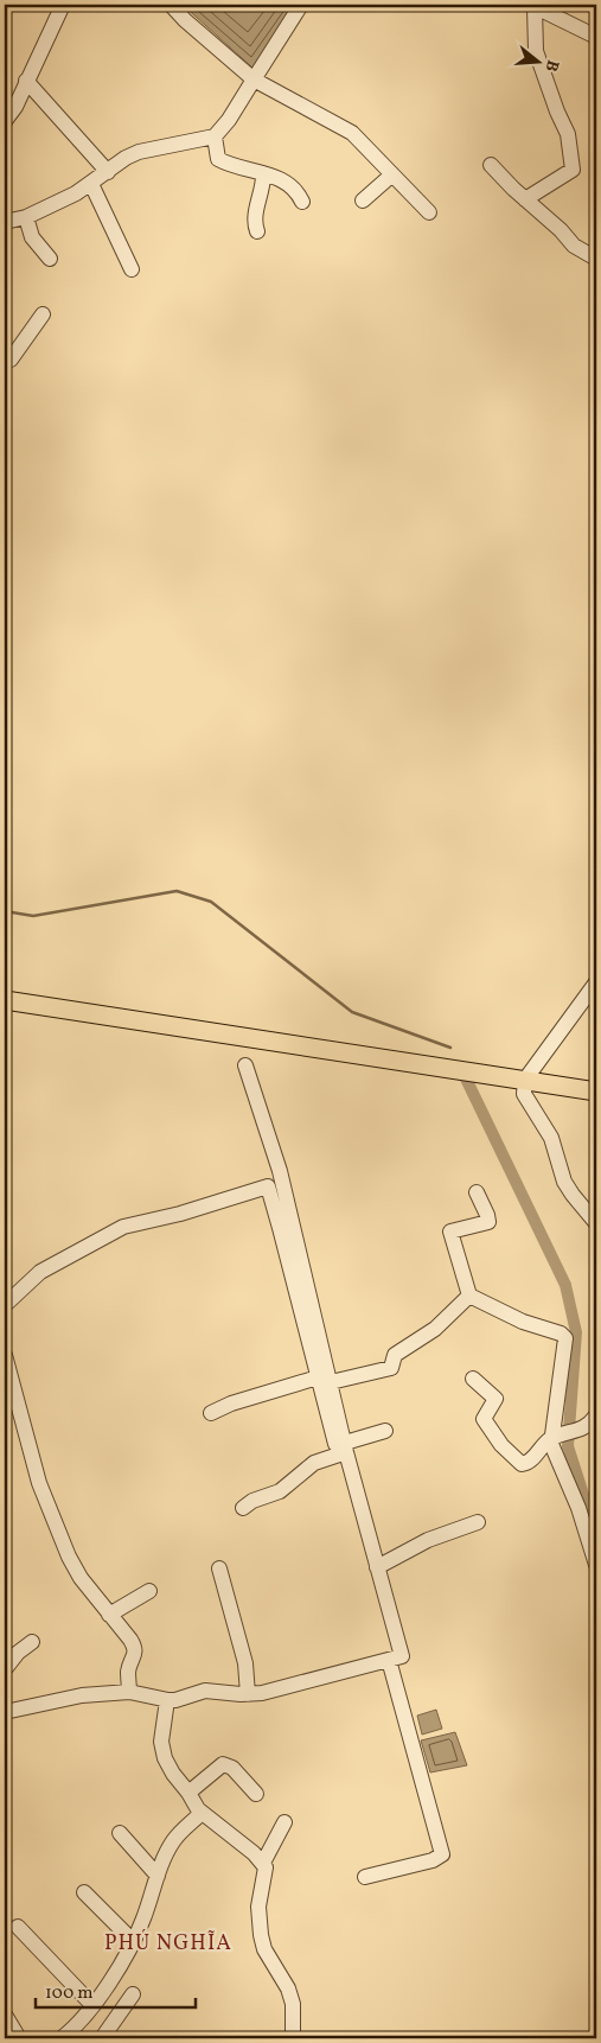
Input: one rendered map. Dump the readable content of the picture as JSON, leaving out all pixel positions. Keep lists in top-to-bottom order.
{
  "districts": ["PHÚ NGHĨA"],
  "scale_bar": "100 m",
  "north": "right"
}
